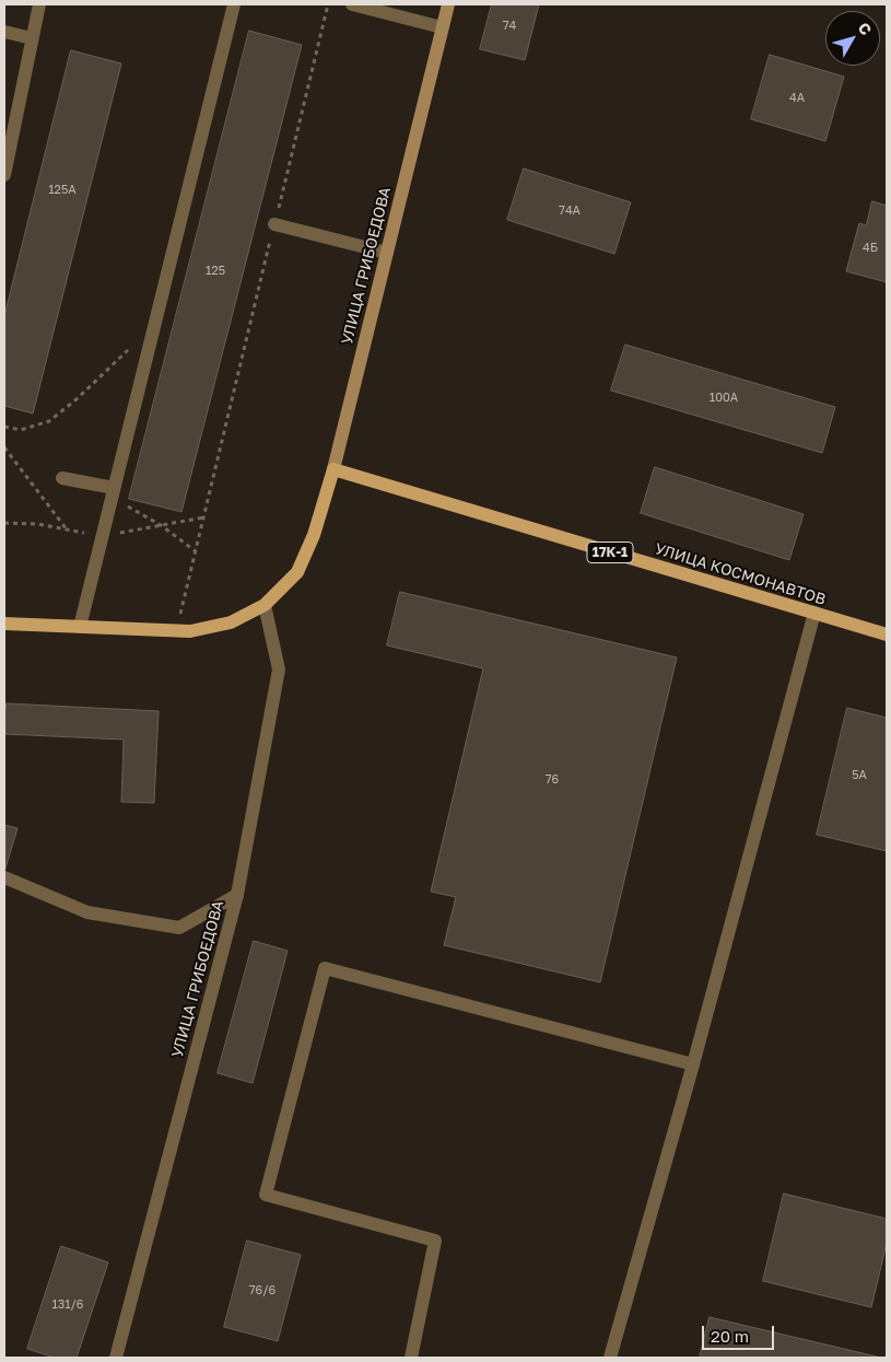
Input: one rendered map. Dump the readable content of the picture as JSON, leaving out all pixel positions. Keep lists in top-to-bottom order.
{
  "streets": {
    "main road": ["УЛИЦА ГРИБОЕДОВА", "17К-1", "УЛИЦА КОСМОНАВТОВ"]
  },
  "crossings": [
    ["УЛИЦА ГРИБОЕДОВА", "УЛИЦА КОСМОНАВТОВ"]
  ],
  "house_numbers": [
    "74",
    "4А",
    "125А",
    "74А",
    "4Б",
    "125",
    "100А",
    "5А",
    "76",
    "76/6",
    "131/6"
  ],
  "scale_bar": "20 m",
  "north": "top right"
}
